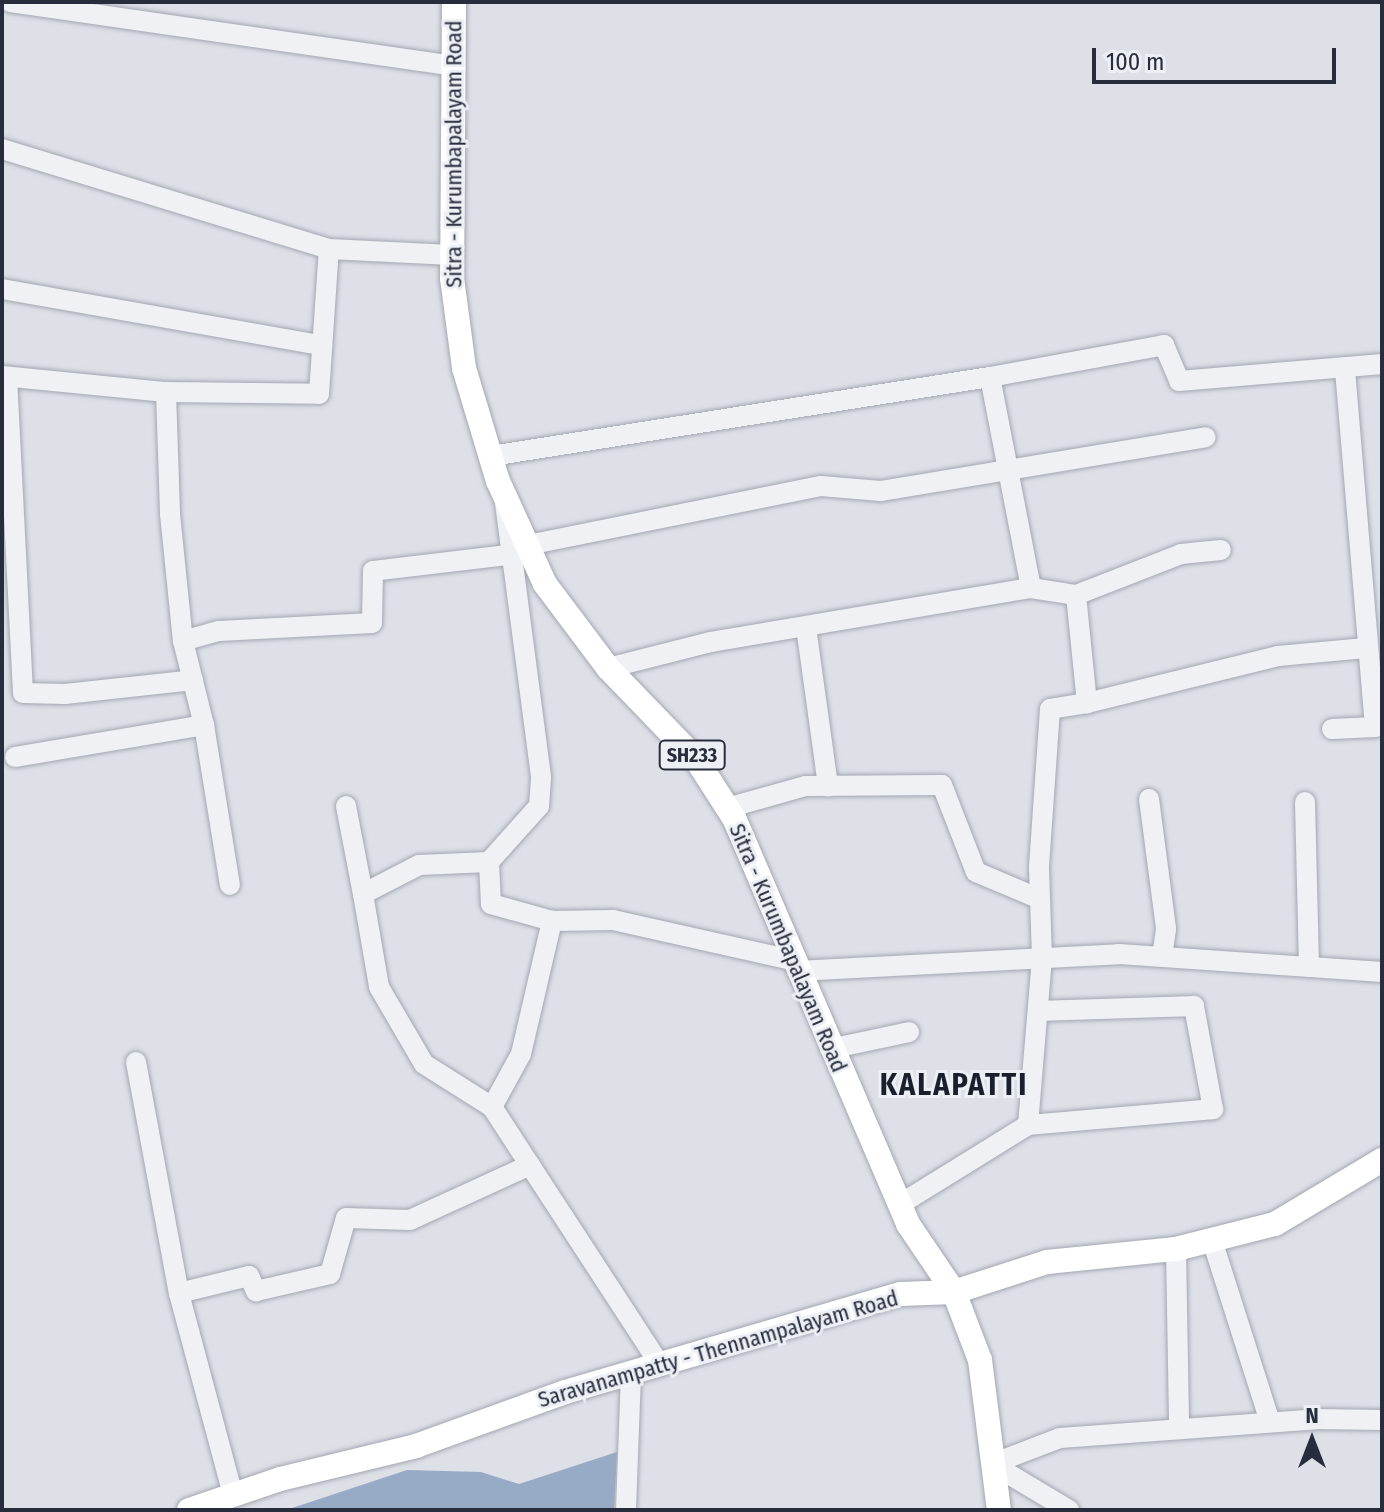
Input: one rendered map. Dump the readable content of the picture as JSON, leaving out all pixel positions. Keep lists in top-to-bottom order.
{
  "streets": {
    "main road": ["Sitra - Kurumbapalayam Road", "SH233", "Saravanampatty - Thennampalayam Road"]
  },
  "crossings": [
    ["Sitra - Kurumbapalayam Road", "Saravanampatty - Thennampalayam Road"]
  ],
  "districts": ["KALAPATTI"],
  "scale_bar": "100 m",
  "north": "top"
}
